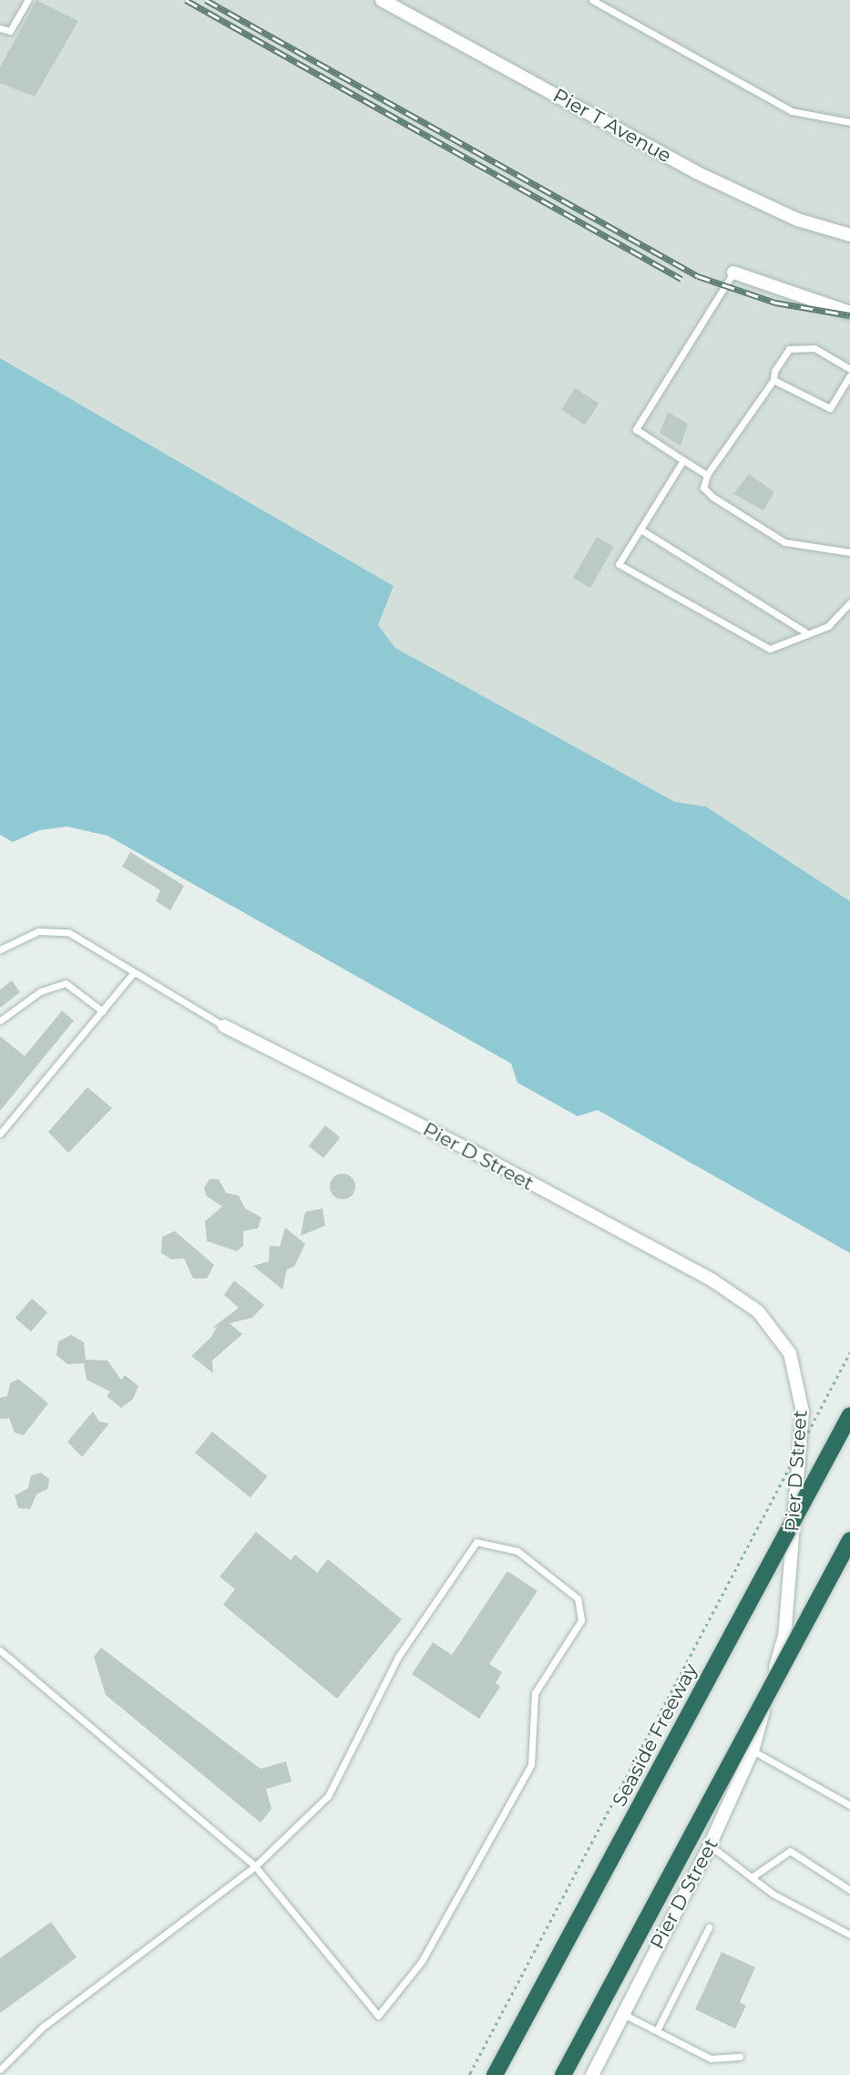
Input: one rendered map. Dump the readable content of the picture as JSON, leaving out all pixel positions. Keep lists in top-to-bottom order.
{
  "streets": {
    "highway": ["Seaside Freeway"],
    "street": ["Pier T Avenue", "Pier D Street"]
  }
}
